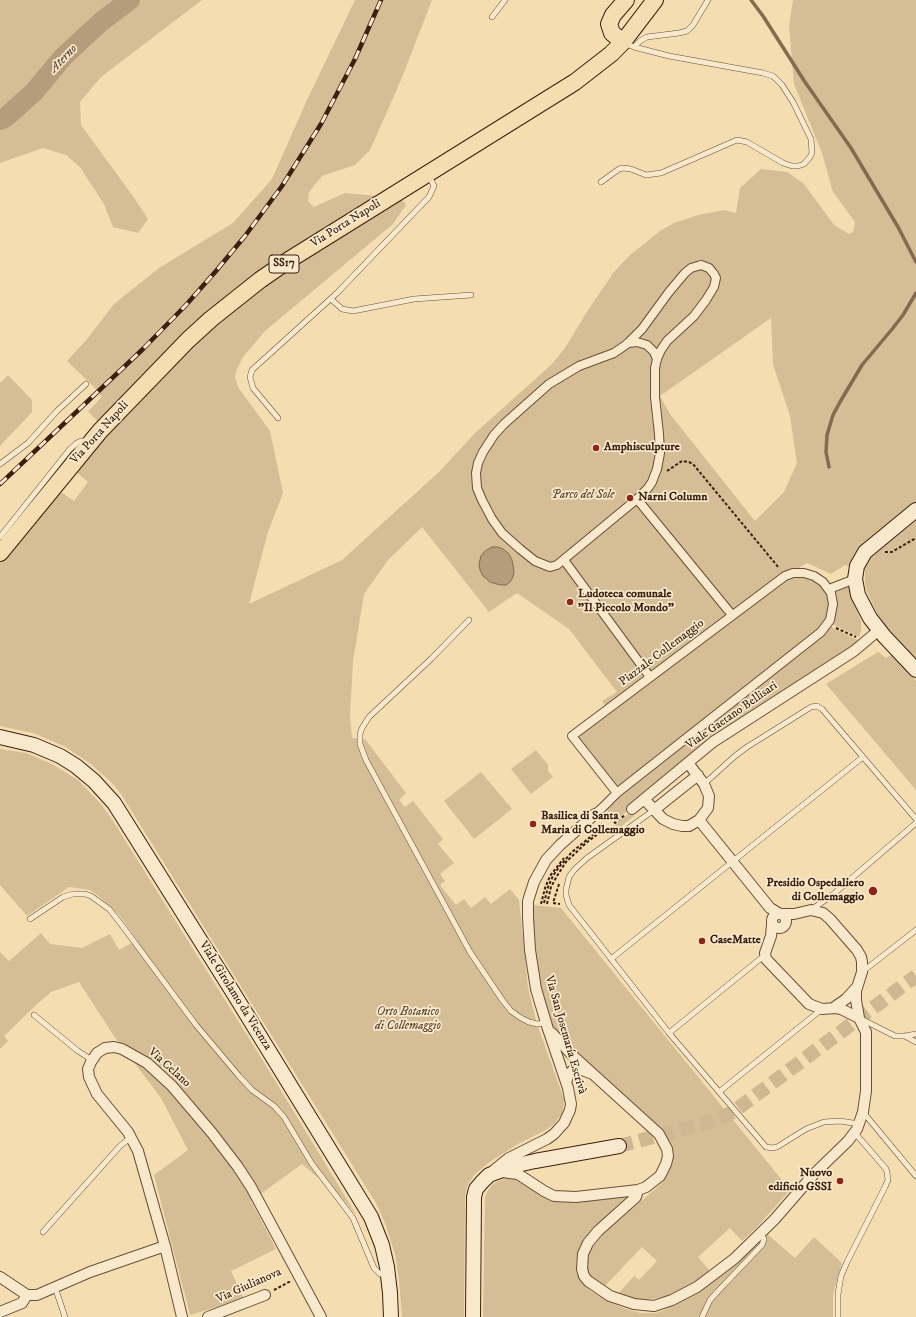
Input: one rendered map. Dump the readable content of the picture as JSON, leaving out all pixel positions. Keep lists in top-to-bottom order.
{
  "streets": {
    "main road": ["Via Porta Napoli", "SS17", "Viale Girolamo da Vicenza"],
    "street": [
      "Piazzale Collemaggio",
      "Viale Gaetano Bellisari",
      "Via San Josemaría Escrivà",
      "Via Celano",
      "Via Giulianova"
    ]
  },
  "crossings": [
    ["Via Celano", "Via Giulianova"]
  ],
  "water": ["Aterno"],
  "parks": ["Parco del Sole", "Orto Botanico di Collemaggio"],
  "places": [
    "Amphisculpture",
    "Narni Column",
    "Ludoteca comunale \"Il Piccolo Mondo\"",
    "Basilica di Santa Maria di Collemaggio",
    "Presidio Ospedaliero di Collemaggio",
    "CaseMatte",
    "Nuovo edificio GSSI"
  ]
}
